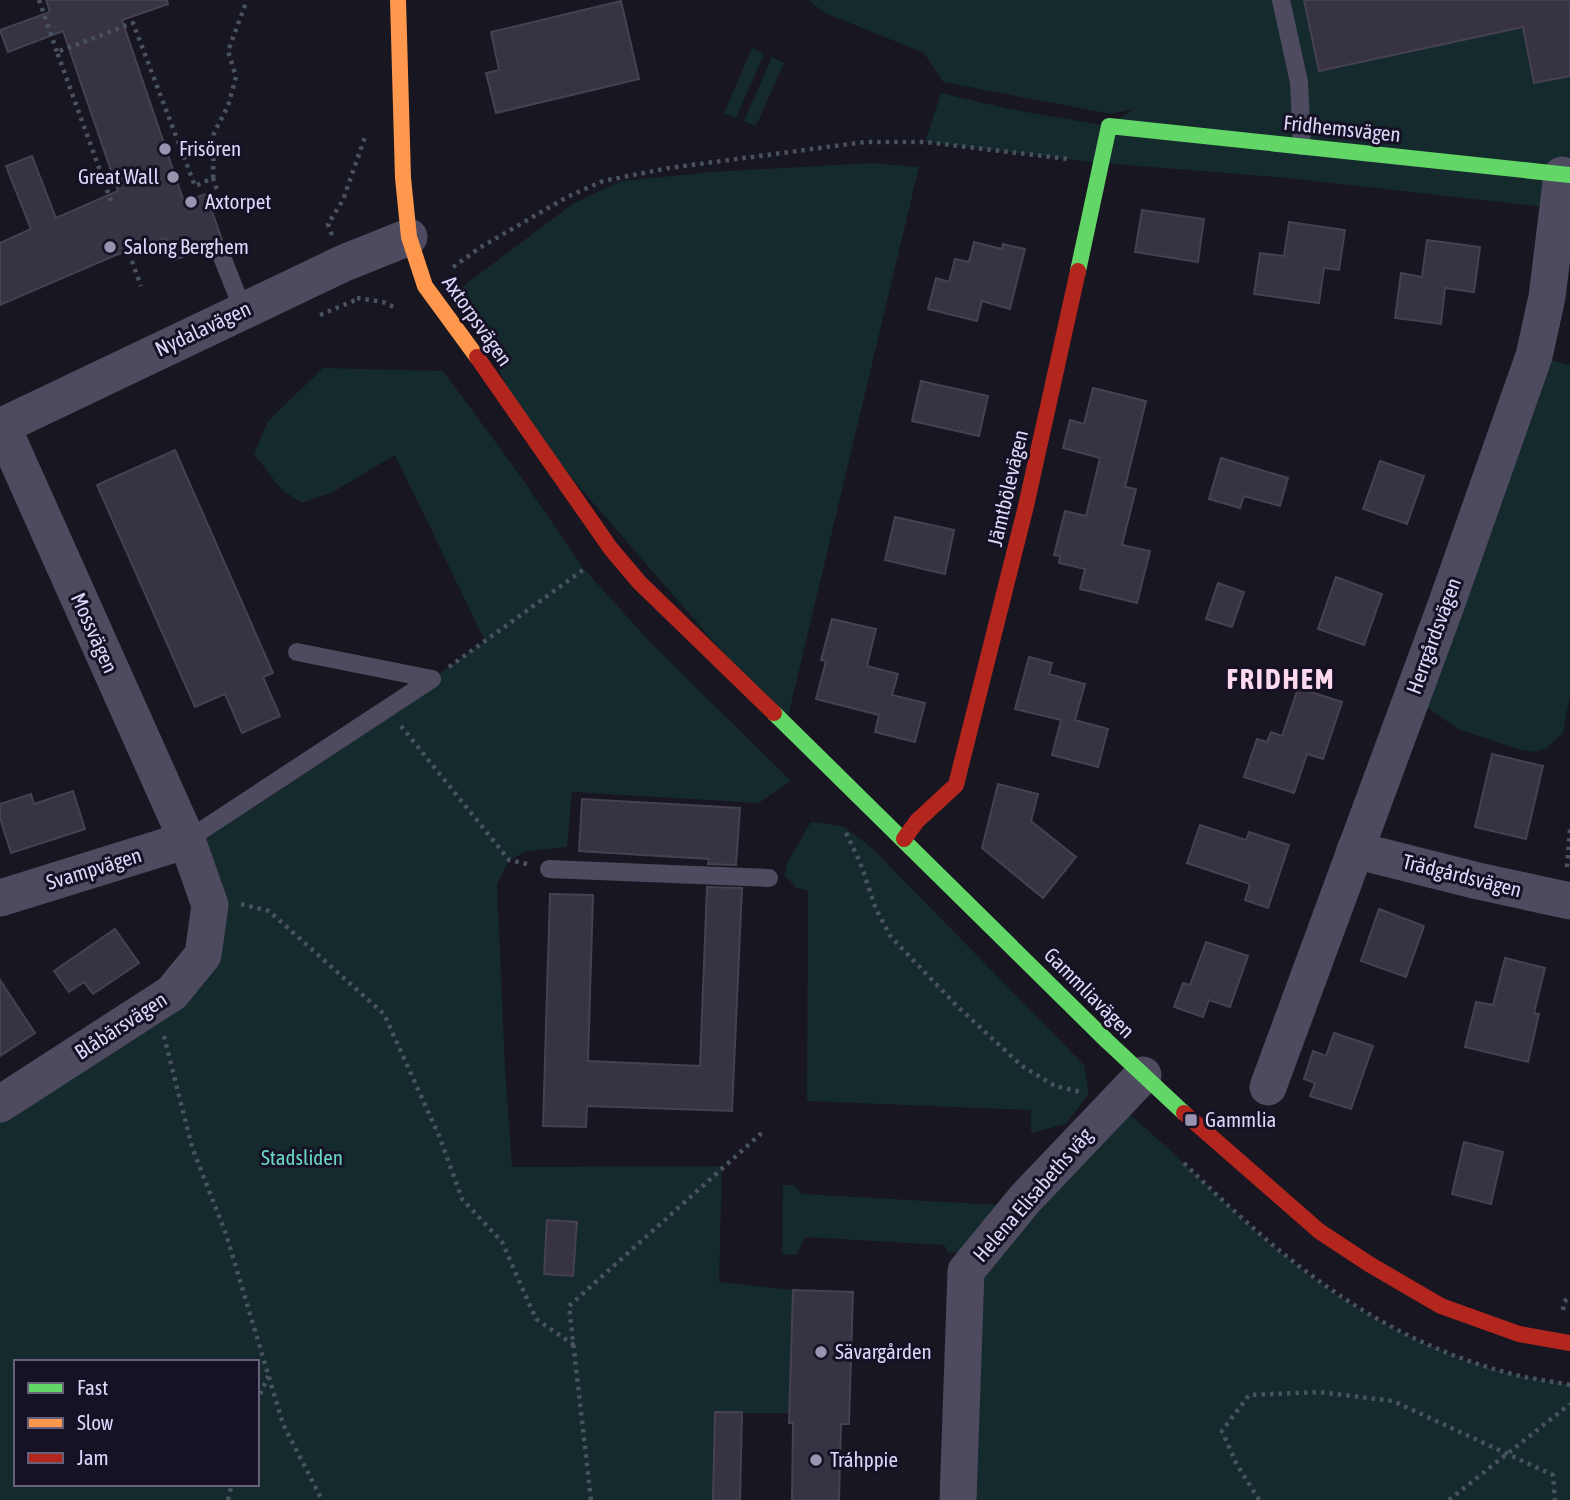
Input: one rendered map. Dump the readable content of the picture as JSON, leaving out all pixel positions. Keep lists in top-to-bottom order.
{
  "streets": {
    "street": [
      "Fridhemsvägen",
      "Axtorpsvägen",
      "Nydalavägen",
      "Jämtbölevägen",
      "Mossvägen",
      "Herrgårdsvägen",
      "Svampvägen",
      "Trädgårdsvägen",
      "Gammliavägen",
      "Blåbärsvägen",
      "Helena Elisabeths väg"
    ]
  },
  "crossings": [
    ["Fridhemsvägen", "Jämtbölevägen"],
    ["Fridhemsvägen", "Herrgårdsvägen"],
    ["Axtorpsvägen", "Nydalavägen"],
    ["Axtorpsvägen", "Gammliavägen"],
    ["Nydalavägen", "Mossvägen"],
    ["Jämtbölevägen", "Gammliavägen"],
    ["Mossvägen", "Svampvägen"],
    ["Mossvägen", "Blåbärsvägen"],
    ["Herrgårdsvägen", "Trädgårdsvägen"],
    ["Svampvägen", "Blåbärsvägen"],
    ["Gammliavägen", "Helena Elisabeths väg"]
  ],
  "districts": ["FRIDHEM"],
  "parks": ["Stadsliden"],
  "places": {
    "other": [
      "Frisören",
      "Great Wall",
      "Axtorpet",
      "Salong Berghem",
      "Sävargården",
      "Tráhppie"
    ],
    "transit": ["Gammlia"]
  },
  "legend": ["Fast", "Slow", "Jam"]
}
